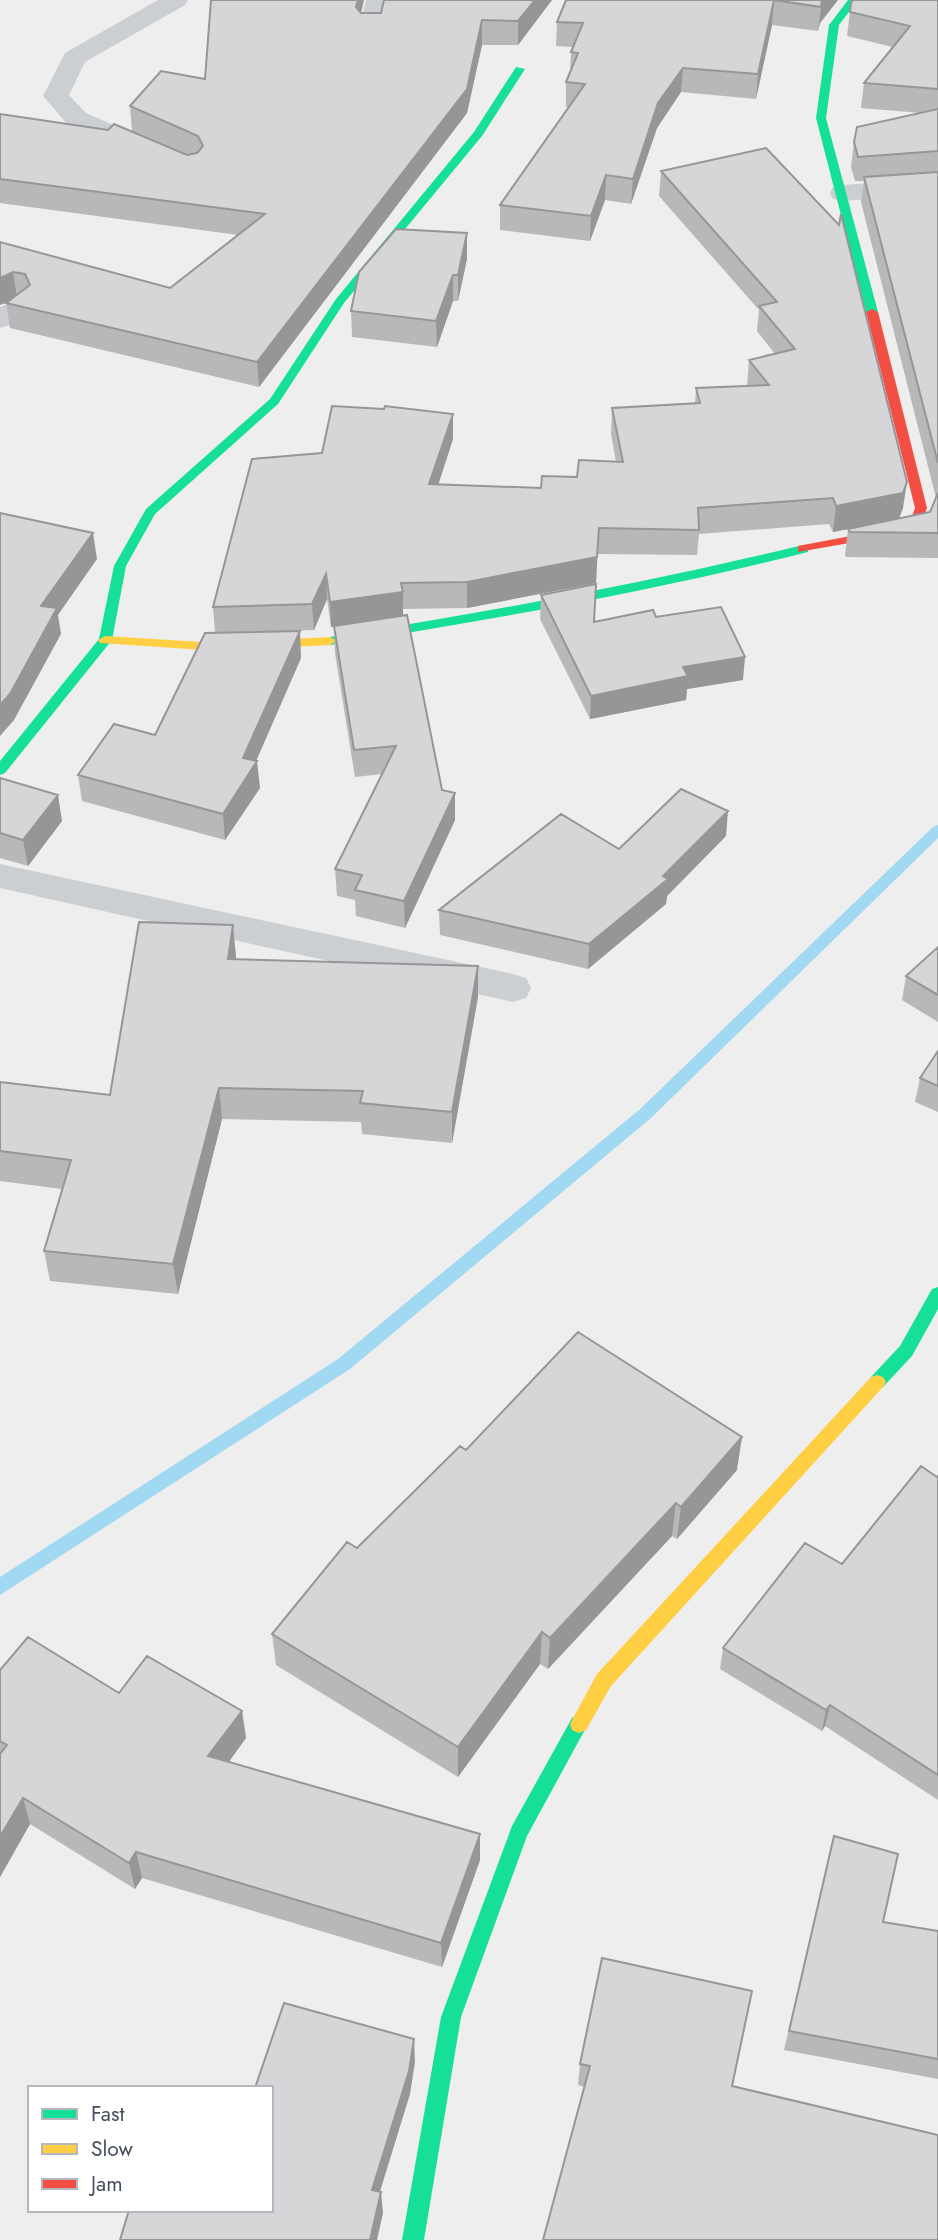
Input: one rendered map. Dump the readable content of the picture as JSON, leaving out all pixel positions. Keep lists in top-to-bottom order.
{
  "legend": ["Fast", "Slow", "Jam"]
}
